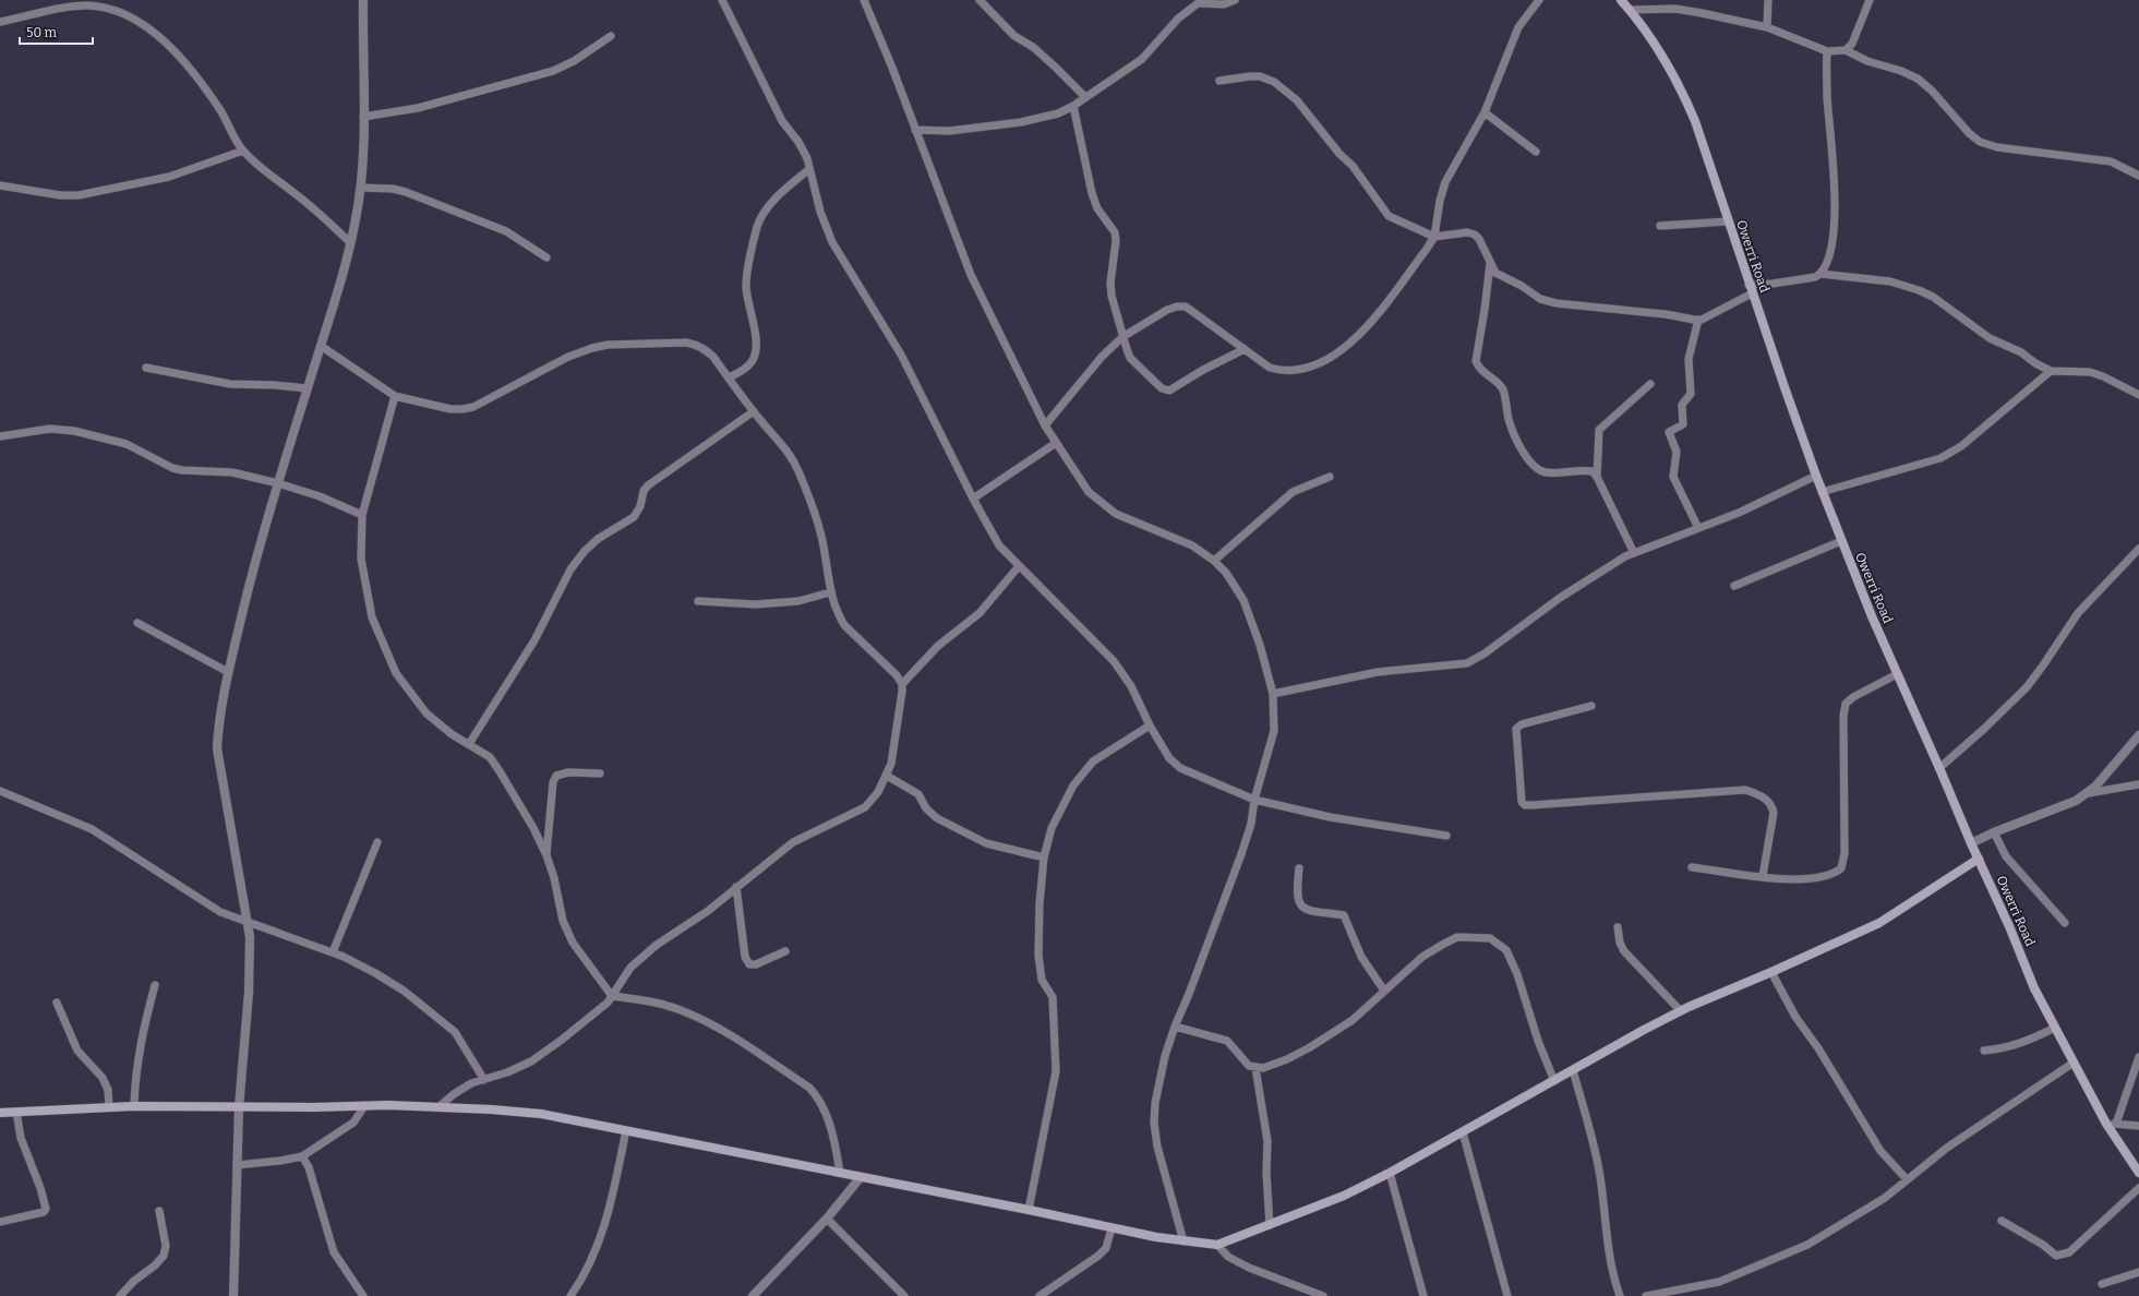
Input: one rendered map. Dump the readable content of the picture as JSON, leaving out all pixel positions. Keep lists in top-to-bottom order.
{
  "streets": {
    "main road": ["Owerri Road"]
  },
  "scale_bar": "50 m"
}
